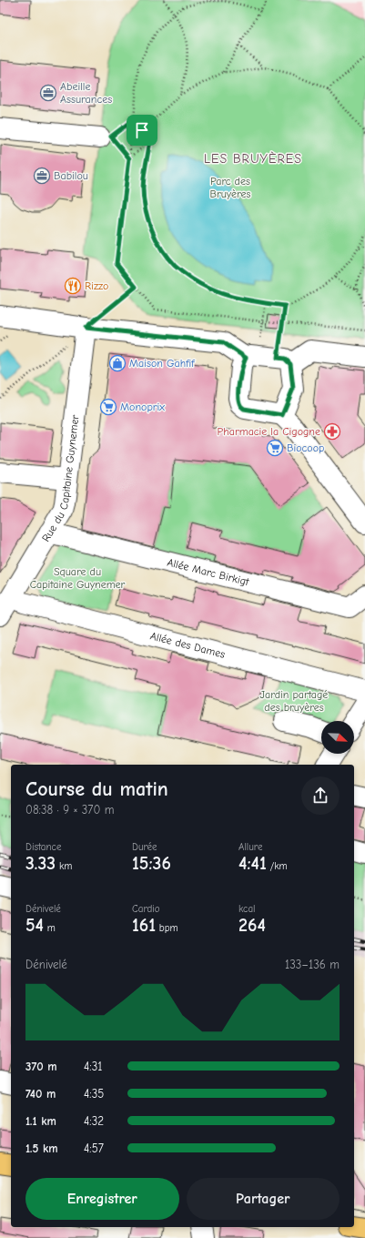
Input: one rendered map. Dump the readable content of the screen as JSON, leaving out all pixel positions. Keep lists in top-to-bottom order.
{
  "streets": {
    "street": ["Rue du Capitaine Guynemer", "Allée Marc Birkigt", "Allée des Dames"]
  },
  "crossings": [
    ["Rue du Capitaine Guynemer", "Allée Marc Birkigt"],
    ["Rue du Capitaine Guynemer", "Allée des Dames"]
  ],
  "districts": ["LES BRUYÈRES"],
  "parks": ["Parc des Bruyères", "Square du Capitaine Guynemer", "Jardin partagé des bruyères"],
  "places": {
    "office": ["Abeille Assurances", "Babilou"],
    "restaurant": ["Rizzo"],
    "shop": ["Maison Gahfif"],
    "supermarket": ["Monoprix", "Biocoop"],
    "pharmacy": ["Pharmacie la Cigogne"]
  },
  "north": "bottom right",
  "page": {
    "heading": ["Course du matin", "08:38 · 9 × 370 m"],
    "stats": [
      ["Distance", "3.33 km"],
      ["Durée", "15:36"],
      ["Allure", "4:41 /km"],
      ["Dénivelé", "54 m"],
      ["Cardio", "161 bpm"],
      ["kcal", "264"]
    ],
    "chart": ["Dénivelé", "133–136 m"],
    "list": [
      {
        "name": "370 m",
        "note": "4:31"
      },
      {
        "name": "740 m",
        "note": "4:35"
      },
      {
        "name": "1.1 km",
        "note": "4:32"
      },
      {
        "name": "1.5 km",
        "note": "4:57"
      }
    ],
    "buttons": ["Enregistrer", "Partager"]
  }
}
